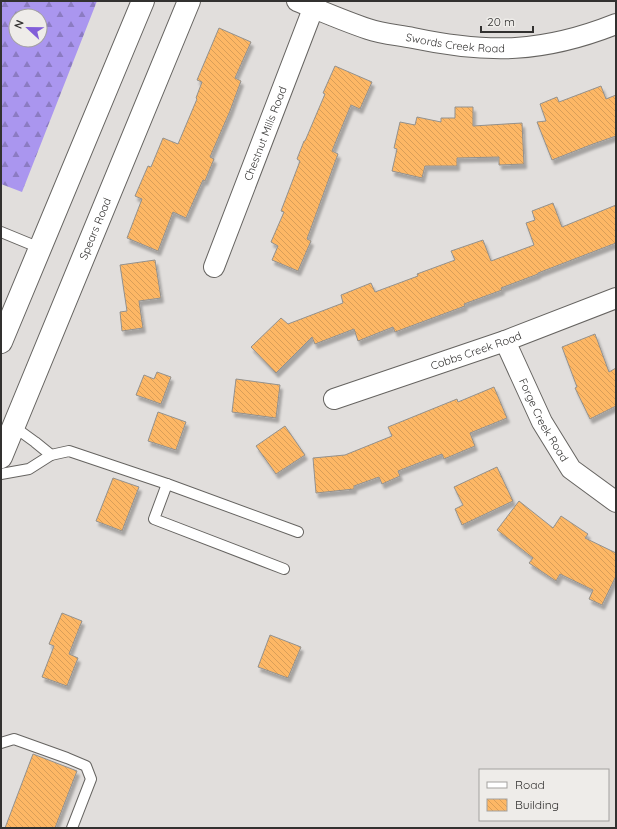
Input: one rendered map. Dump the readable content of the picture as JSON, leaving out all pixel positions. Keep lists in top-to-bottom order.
{
  "streets": {
    "main road": ["Spears Road"],
    "street": [
      "Swords Creek Road",
      "Chestnut Mills Road",
      "Cobbs Creek Road",
      "Forge Creek Road"
    ]
  },
  "crossings": [
    ["Swords Creek Road", "Chestnut Mills Road"],
    ["Cobbs Creek Road", "Forge Creek Road"]
  ],
  "legend": ["Road", "Building"],
  "scale_bar": "20 m",
  "north": "left"
}
